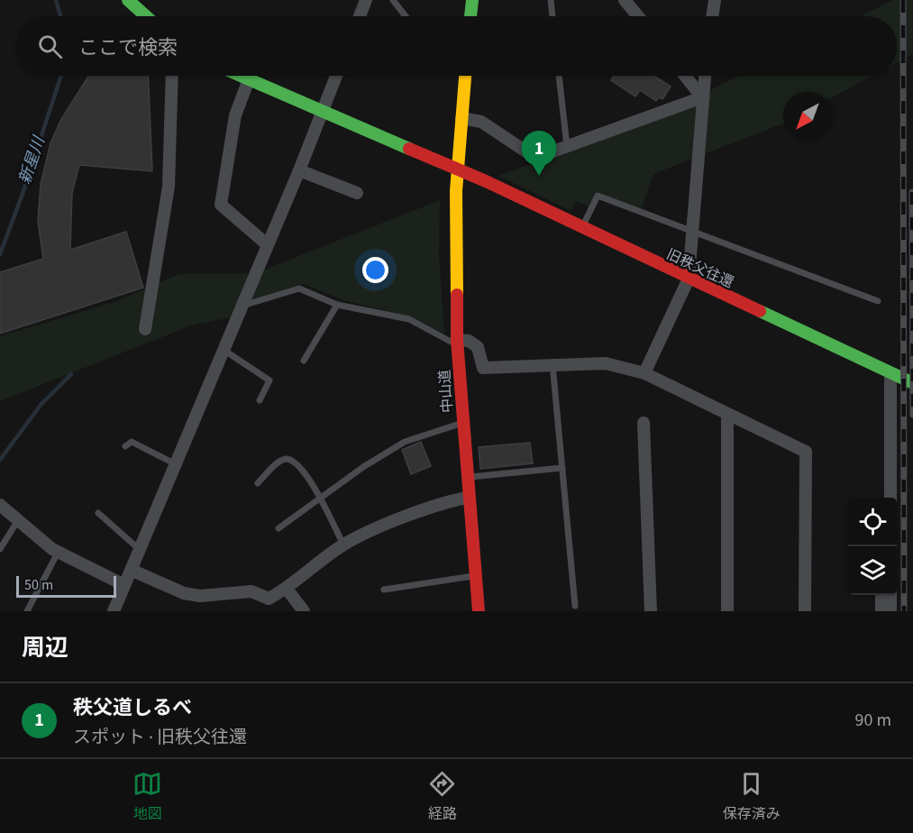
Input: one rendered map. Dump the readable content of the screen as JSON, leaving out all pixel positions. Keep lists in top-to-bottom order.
{
  "streets": {
    "main road": ["旧秩父往還", "中山道"]
  },
  "crossings": [
    ["旧秩父往還", "中山道"]
  ],
  "water": ["新星川"],
  "scale_bar": "50 m",
  "north": "bottom left",
  "page": {
    "search": "ここで検索",
    "pins": "1",
    "scale": "50 m",
    "heading": "周辺",
    "list": [
      {
        "mark": "1",
        "name": "秩父道しるべ",
        "note": "スポット · 旧秩父往還",
        "value": "90 m"
      }
    ],
    "nav": ["地図", "経路", "保存済み"]
  }
}
